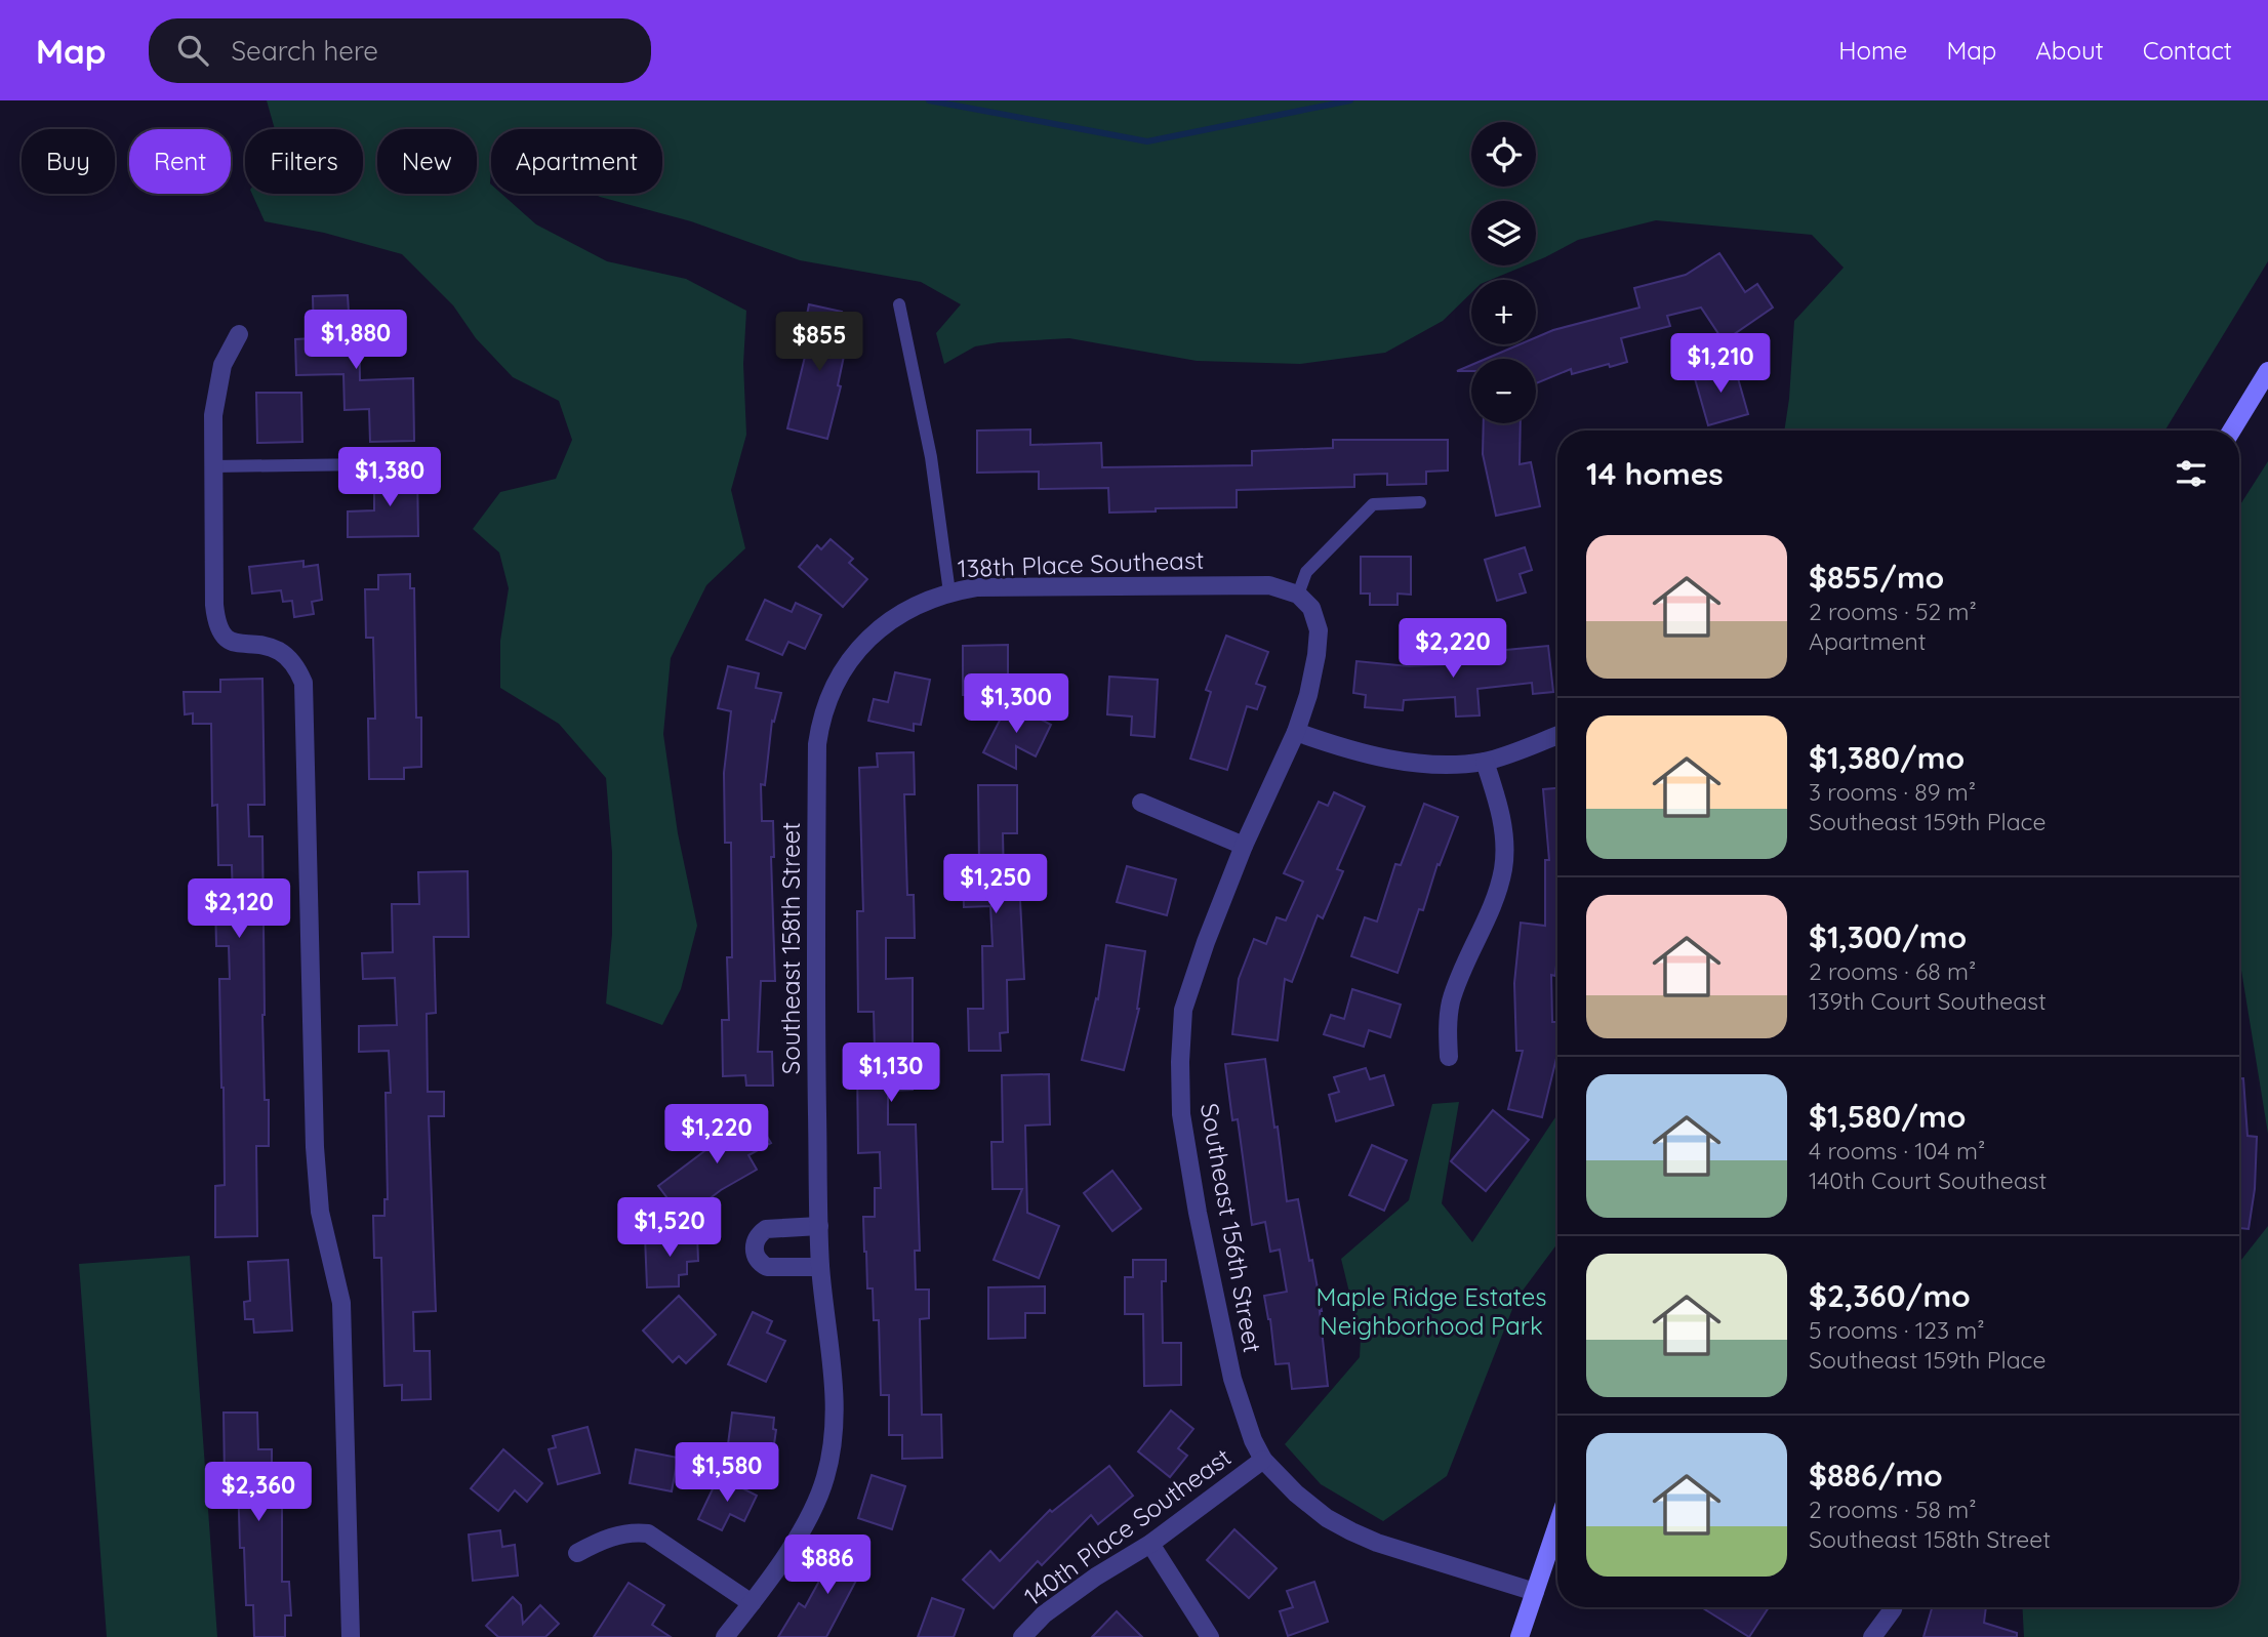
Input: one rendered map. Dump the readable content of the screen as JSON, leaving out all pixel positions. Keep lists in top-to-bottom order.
{
  "streets": {
    "street": [
      "138th Place Southeast",
      "Southeast 158th Street",
      "Southeast 156th Street",
      "140th Place Southeast"
    ]
  },
  "crossings": [
    ["138th Place Southeast", "Southeast 158th Street"],
    ["138th Place Southeast", "Southeast 156th Street"],
    ["Southeast 156th Street", "140th Place Southeast"]
  ],
  "parks": ["Maple Ridge Estates Neighborhood Park"],
  "page": {
    "header": "Map",
    "search": "Search here",
    "nav": [
      "Home",
      "Map",
      "About",
      "Contact"
    ],
    "map_buttons": ["+", "−"],
    "chip": [
      "Buy",
      "Rent",
      "Filters",
      "New",
      "Apartment"
    ],
    "price": [
      "$1,880",
      "$855",
      "$1,210",
      "$1,380",
      "$2,220",
      "$1,300",
      "$1,250",
      "$2,120",
      "$1,130",
      "$1,220",
      "$1,520",
      "$1,580",
      "$2,360",
      "$886"
    ],
    "heading": "14 homes",
    "list": [
      {
        "name": "$855/mo",
        "note": "2 rooms · 52 m² · Apartment"
      },
      {
        "name": "$1,380/mo",
        "note": "3 rooms · 89 m² · Southeast 159th Place"
      },
      {
        "name": "$1,300/mo",
        "note": "2 rooms · 68 m² · 139th Court Southeast"
      },
      {
        "name": "$1,580/mo",
        "note": "4 rooms · 104 m² · 140th Court Southeast"
      },
      {
        "name": "$2,360/mo",
        "note": "5 rooms · 123 m² · Southeast 159th Place"
      },
      {
        "name": "$886/mo",
        "note": "2 rooms · 58 m² · Southeast 158th Street"
      }
    ]
  }
}
